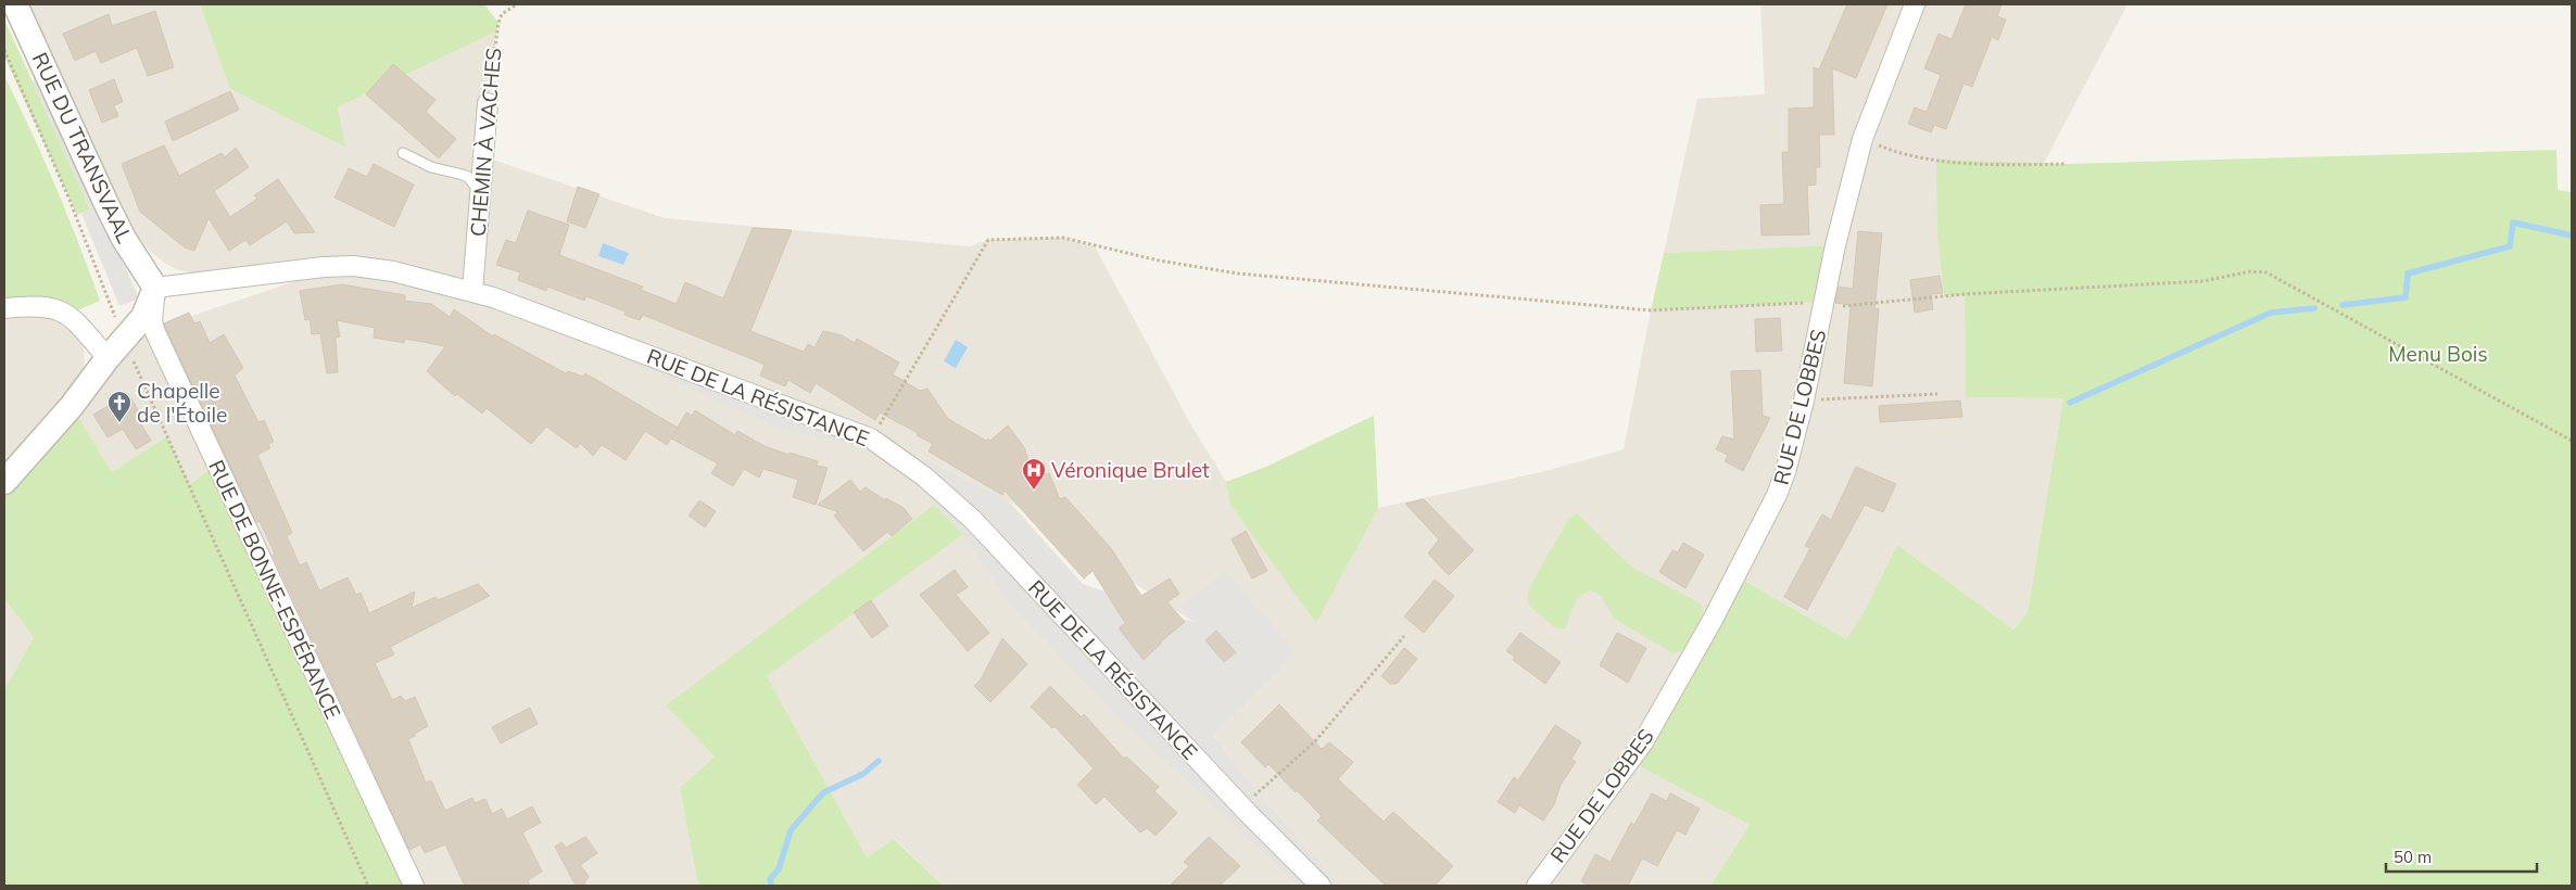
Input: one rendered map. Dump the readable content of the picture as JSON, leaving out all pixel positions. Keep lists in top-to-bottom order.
{
  "streets": {
    "street": [
      "CHEMIN À VACHES",
      "RUE DU TRANSVAAL",
      "RUE DE LA RÉSISTANCE",
      "RUE DE LOBBES",
      "RUE DE BONNE-ESPÉRANCE"
    ]
  },
  "crossings": [
    ["CHEMIN À VACHES", "RUE DE LA RÉSISTANCE"],
    ["RUE DU TRANSVAAL", "RUE DE LA RÉSISTANCE"],
    ["RUE DU TRANSVAAL", "RUE DE BONNE-ESPÉRANCE"],
    ["RUE DE LA RÉSISTANCE", "RUE DE BONNE-ESPÉRANCE"]
  ],
  "parks": ["Menu Bois"],
  "places": {
    "church": ["Chapelle de l'Étoile"],
    "hospital": ["Véronique Brulet"]
  },
  "scale_bar": "50 m"
}
